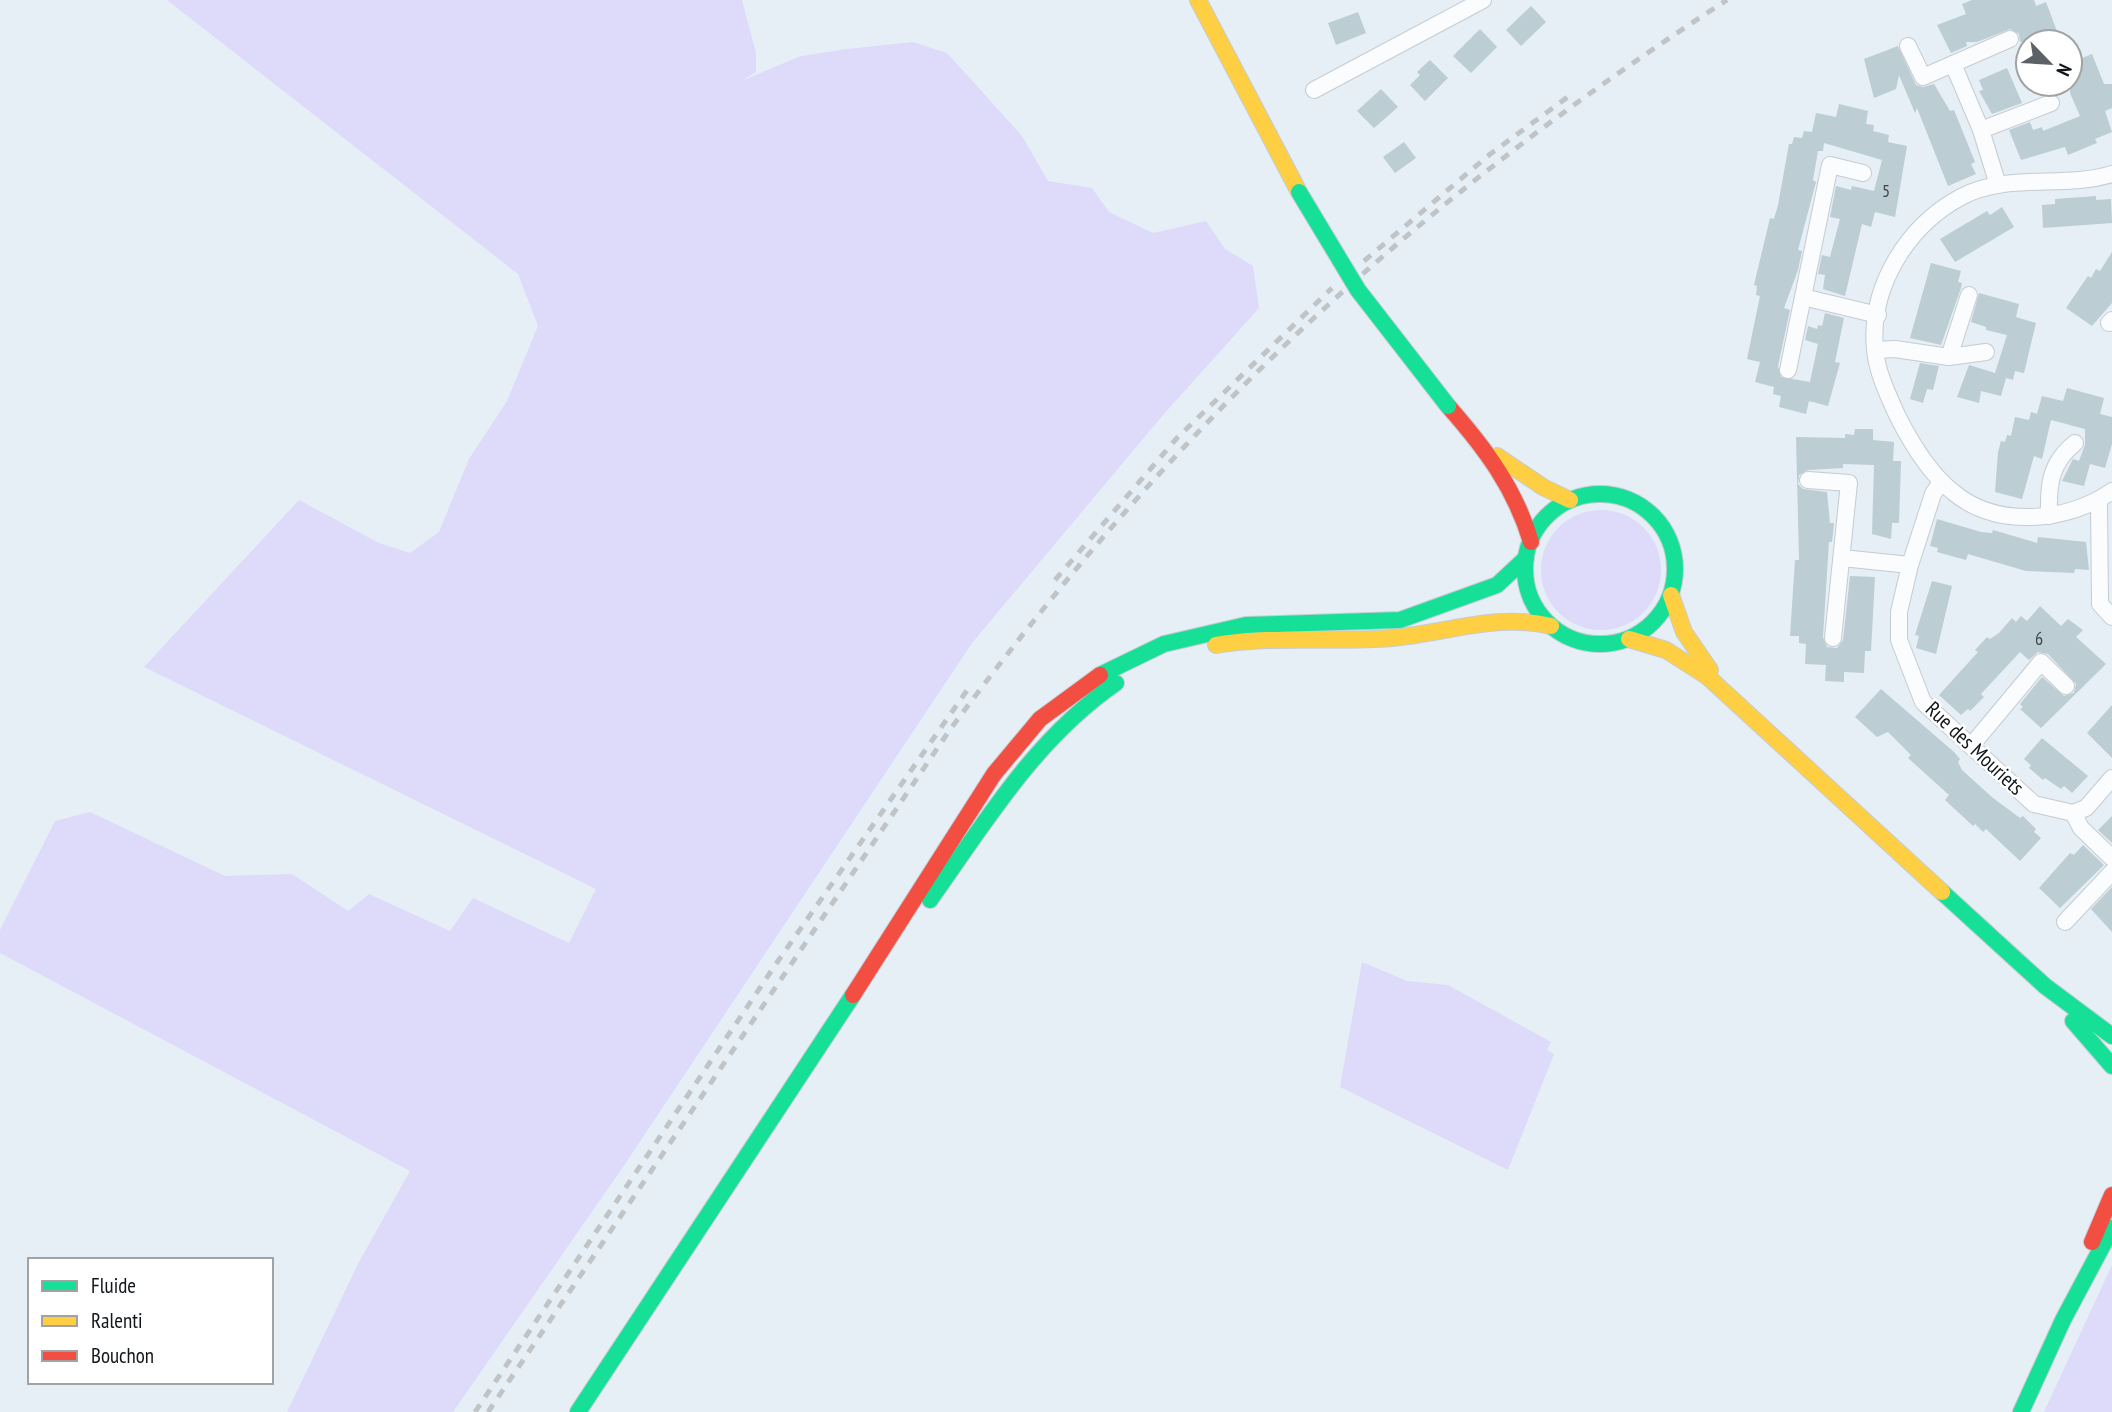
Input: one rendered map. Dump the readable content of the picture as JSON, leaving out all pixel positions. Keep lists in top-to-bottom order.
{
  "streets": {
    "street": ["Rue des Mouriets"]
  },
  "house_numbers": ["5", "6"],
  "legend": ["Fluide", "Ralenti", "Bouchon"],
  "north": "bottom right"
}
